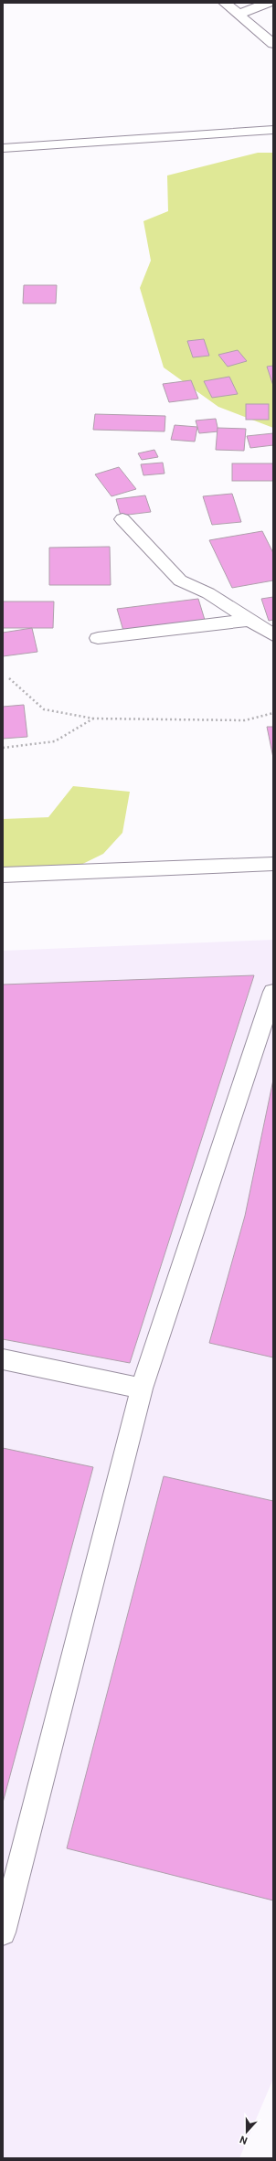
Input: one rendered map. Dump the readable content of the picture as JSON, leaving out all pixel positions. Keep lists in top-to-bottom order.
{
  "north": "bottom"
}
